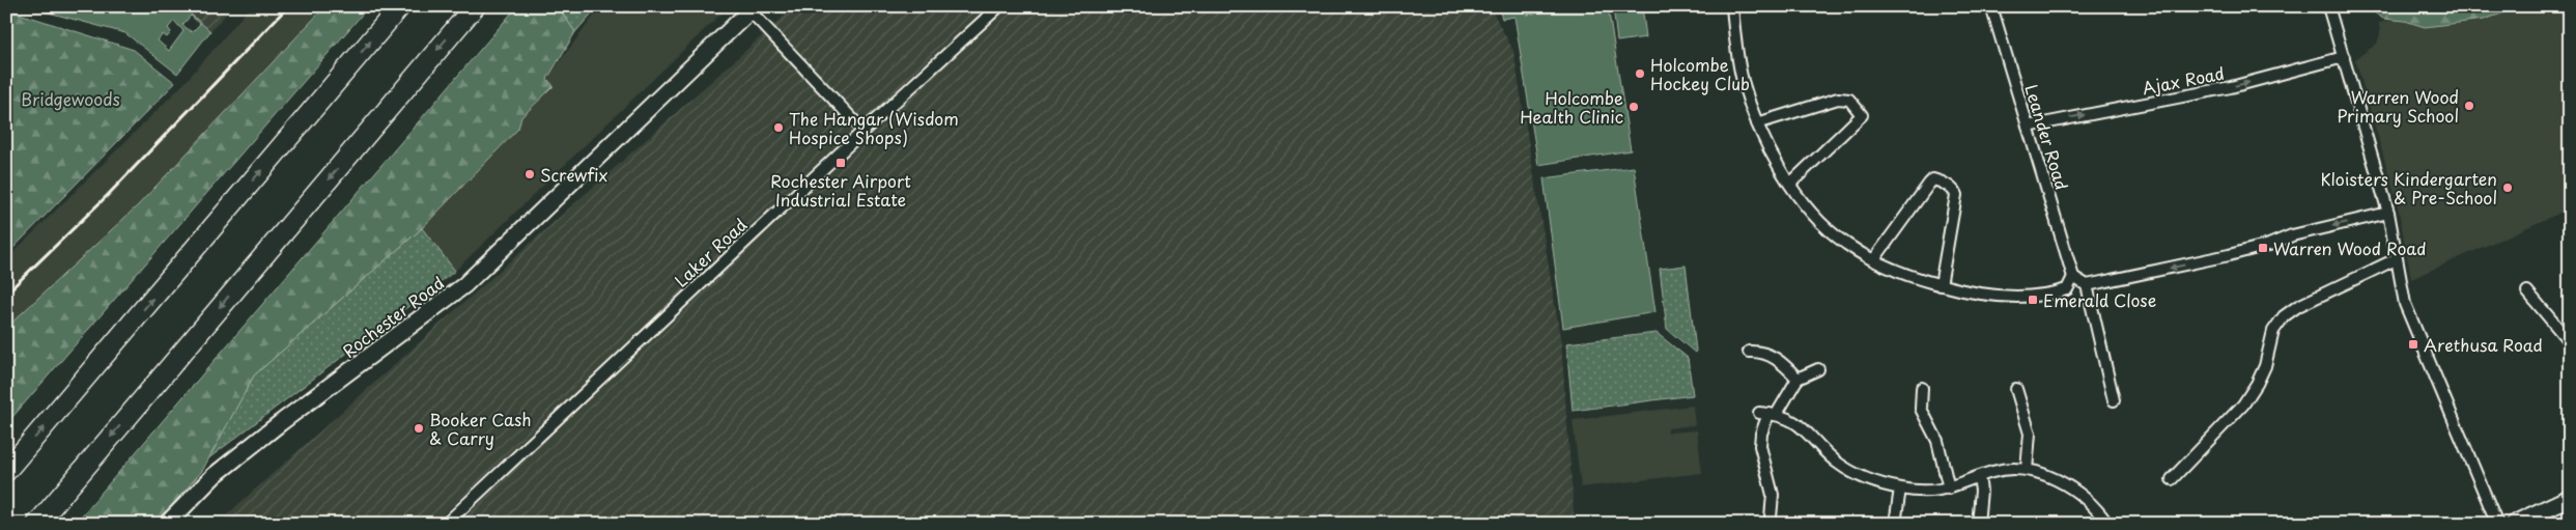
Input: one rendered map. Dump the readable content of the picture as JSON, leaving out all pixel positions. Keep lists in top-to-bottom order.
{
  "streets": {
    "main road": ["Rochester Road"],
    "street": ["Ajax Road", "Leander Road", "Laker Road"]
  },
  "crossings": [
    ["Ajax Road", "Leander Road"]
  ],
  "one_way": ["Ajax Road"],
  "parks": ["Bridgewoods"],
  "places": {
    "other": [
      "Holcombe Hockey Club",
      "Warren Wood Primary School",
      "Holcombe Health Clinic",
      "The Hangar (Wisdom Hospice Shops)",
      "Screwfix",
      "Kloisters Kindergarten & Pre-School",
      "Booker Cash & Carry"
    ],
    "transit": [
      "Rochester Airport Industrial Estate",
      "Warren Wood Road",
      "Emerald Close",
      "Arethusa Road"
    ]
  }
}
